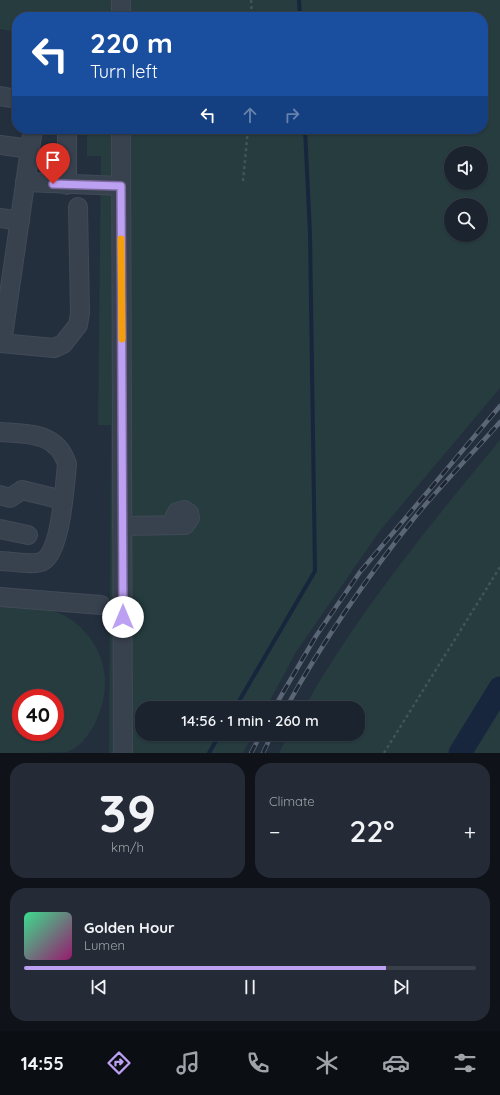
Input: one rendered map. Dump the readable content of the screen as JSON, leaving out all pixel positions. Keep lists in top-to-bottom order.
{
  "page": {
    "turn": ["220 m", "Turn left"],
    "limit": "40",
    "trip": "14:56 · 1 min · 260 m",
    "tile": [
      ["39", "km/h"],
      "Climate"
    ],
    "heat": ["−", "22°", "+"],
    "song": ["Golden Hour", "Lumen"],
    "tabs": "14:55"
  }
}
